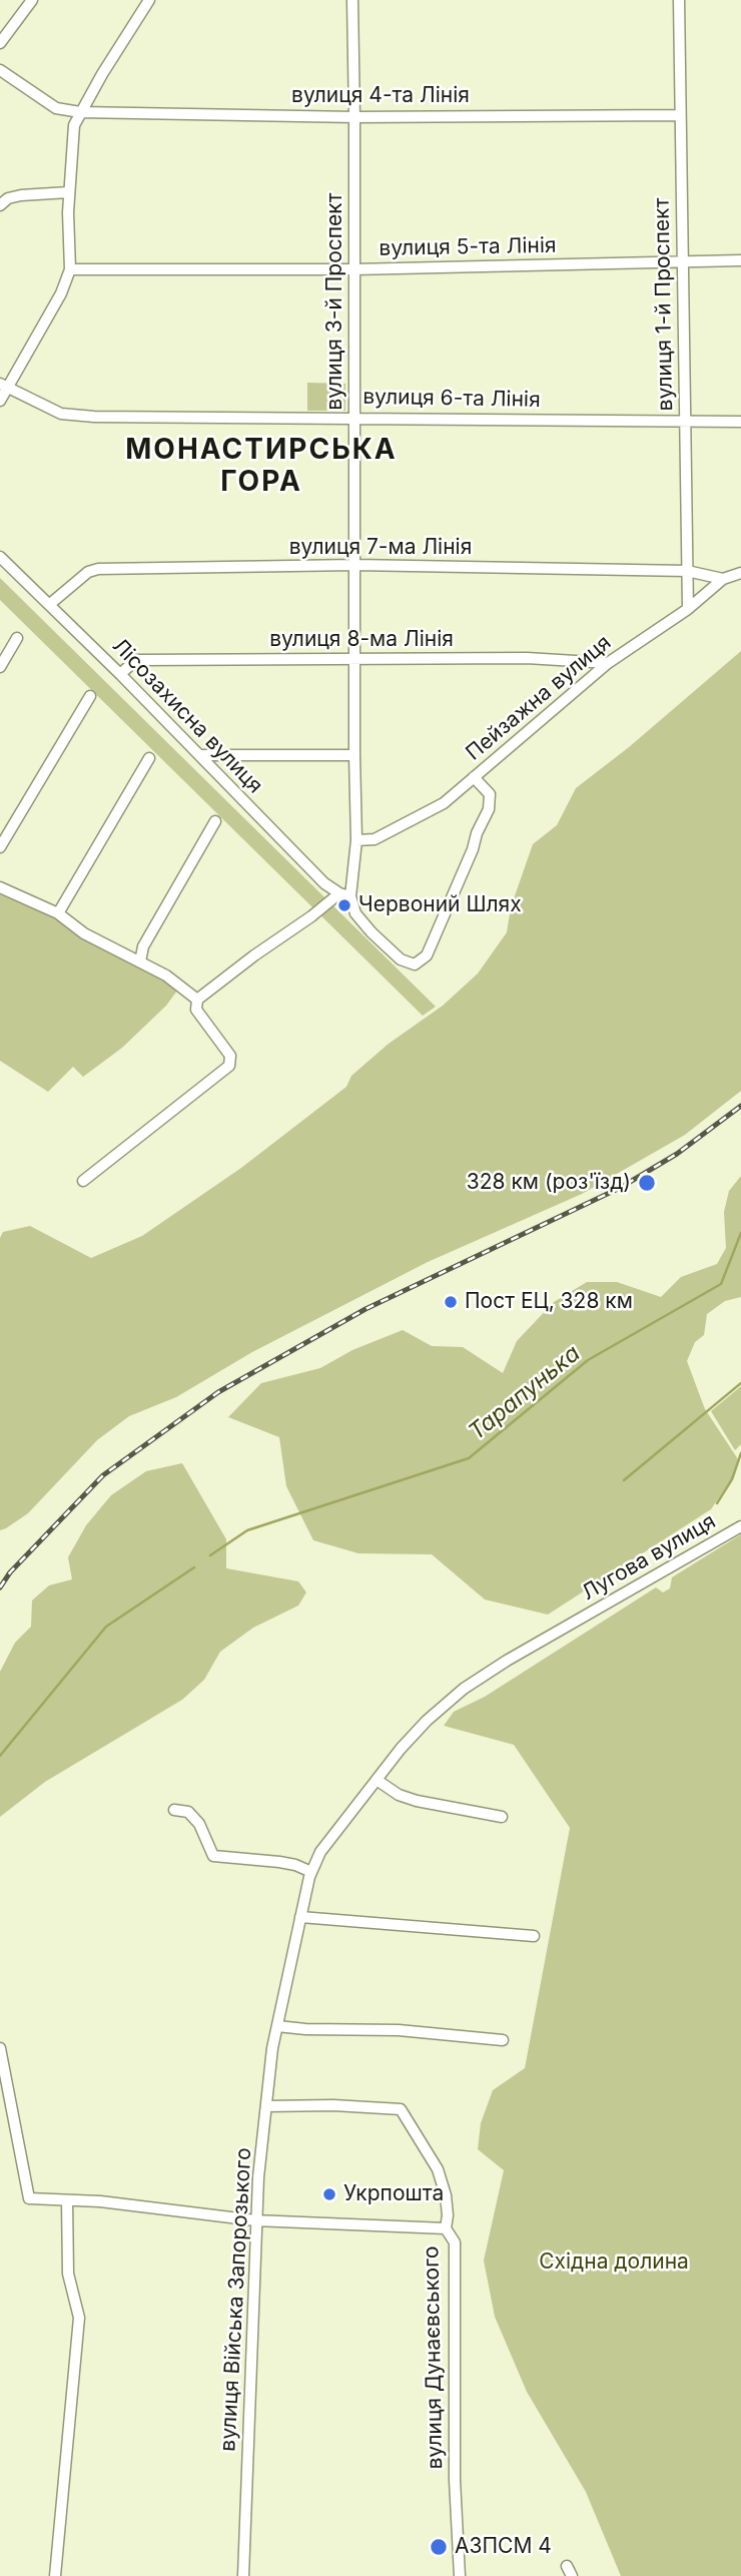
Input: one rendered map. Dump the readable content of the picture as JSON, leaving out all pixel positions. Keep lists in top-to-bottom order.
{
  "streets": {
    "street": [
      "вулиця 4-та Лінія",
      "вулиця 5-та Лінія",
      "вулиця 3-й Проспект",
      "вулиця 1-й Проспект",
      "вулиця 6-та Лінія",
      "вулиця 7-ма Лінія",
      "вулиця 8-ма Лінія",
      "Пейзажна вулиця",
      "Лісозахисна вулиця",
      "Лугова вулиця",
      "вулиця Війська Запорозького",
      "вулиця Дунаєвського"
    ]
  },
  "crossings": [
    ["вулиця 4-та Лінія", "вулиця 3-й Проспект"],
    ["вулиця 4-та Лінія", "вулиця 1-й Проспект"],
    ["вулиця 5-та Лінія", "вулиця 3-й Проспект"],
    ["вулиця 5-та Лінія", "вулиця 1-й Проспект"],
    ["вулиця 3-й Проспект", "вулиця 6-та Лінія"],
    ["вулиця 3-й Проспект", "вулиця 7-ма Лінія"],
    ["вулиця 3-й Проспект", "вулиця 8-ма Лінія"],
    ["вулиця 3-й Проспект", "Пейзажна вулиця"],
    ["вулиця 3-й Проспект", "Лісозахисна вулиця"],
    ["вулиця 1-й Проспект", "вулиця 6-та Лінія"],
    ["вулиця 1-й Проспект", "вулиця 7-ма Лінія"],
    ["вулиця 1-й Проспект", "Пейзажна вулиця"],
    ["вулиця 7-ма Лінія", "Пейзажна вулиця"],
    ["вулиця 7-ма Лінія", "Лісозахисна вулиця"],
    ["вулиця 8-ма Лінія", "Пейзажна вулиця"],
    ["вулиця 8-ма Лінія", "Лісозахисна вулиця"],
    ["Лугова вулиця", "вулиця Війська Запорозького"],
    ["вулиця Війська Запорозького", "вулиця Дунаєвського"]
  ],
  "districts": ["МОНАСТИРСЬКА ГОРА"],
  "water": ["Тарапунька"],
  "parks": ["Східна долина"],
  "places": [
    "Червоний Шлях",
    "328 км (роз'їзд)",
    "Пост ЕЦ, 328 км",
    "Укрпошта",
    "АЗПСМ 4"
  ]
}
